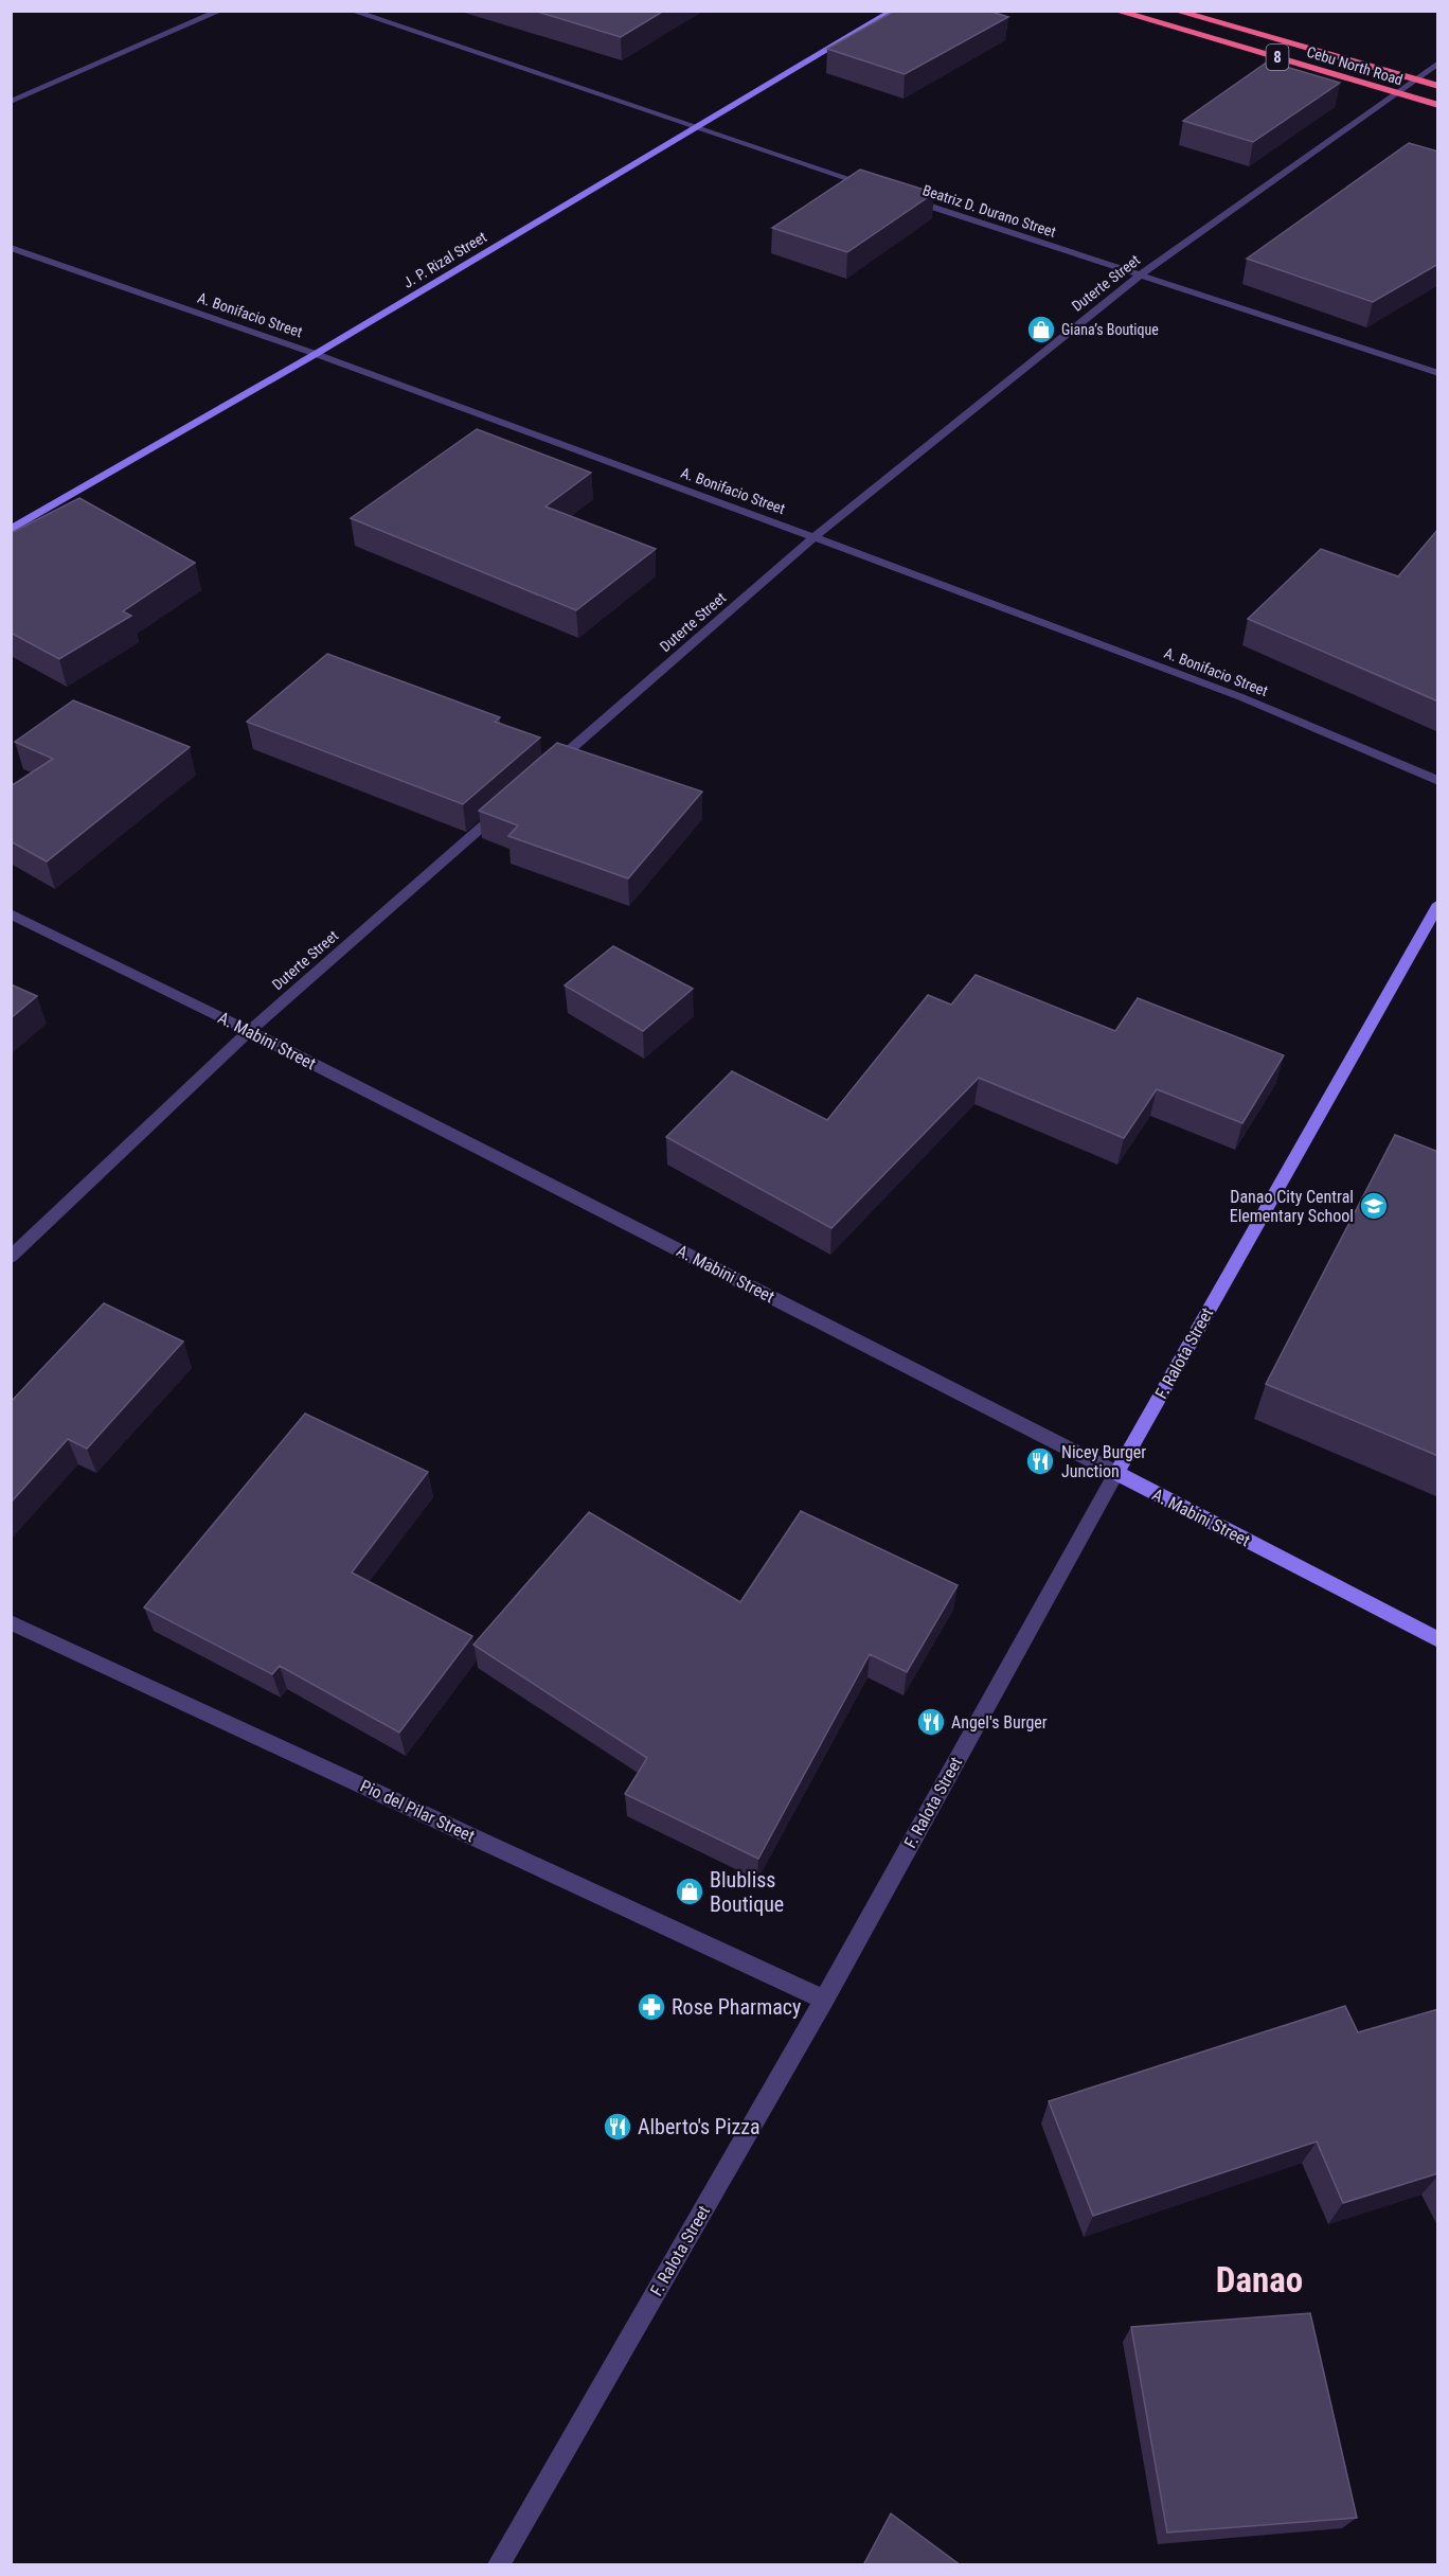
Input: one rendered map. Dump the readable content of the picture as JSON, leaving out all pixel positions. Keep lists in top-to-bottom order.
{
  "streets": {
    "highway": ["8", "Cebu North Road"],
    "street": [
      "Beatriz D. Durano Street",
      "J. P. Rizal Street",
      "Duterte Street",
      "A. Bonifacio Street",
      "A. Mabini Street",
      "F. Ralota Street",
      "Pio del Pilar Street"
    ]
  },
  "crossings": [
    ["Cebu North Road", "Duterte Street"],
    ["Beatriz D. Durano Street", "Duterte Street"],
    ["J. P. Rizal Street", "A. Bonifacio Street"],
    ["Duterte Street", "A. Bonifacio Street"],
    ["Duterte Street", "A. Mabini Street"],
    ["A. Mabini Street", "F. Ralota Street"],
    ["F. Ralota Street", "Pio del Pilar Street"]
  ],
  "districts": ["Danao"],
  "places": {
    "shop": ["Giana’s Boutique", "Blubliss Boutique"],
    "school or university": ["Danao City Central Elementary School"],
    "restaurant": ["Nicey Burger Junction", "Angel's Burger", "Alberto's Pizza"],
    "pharmacy": ["Rose Pharmacy"]
  }
}
